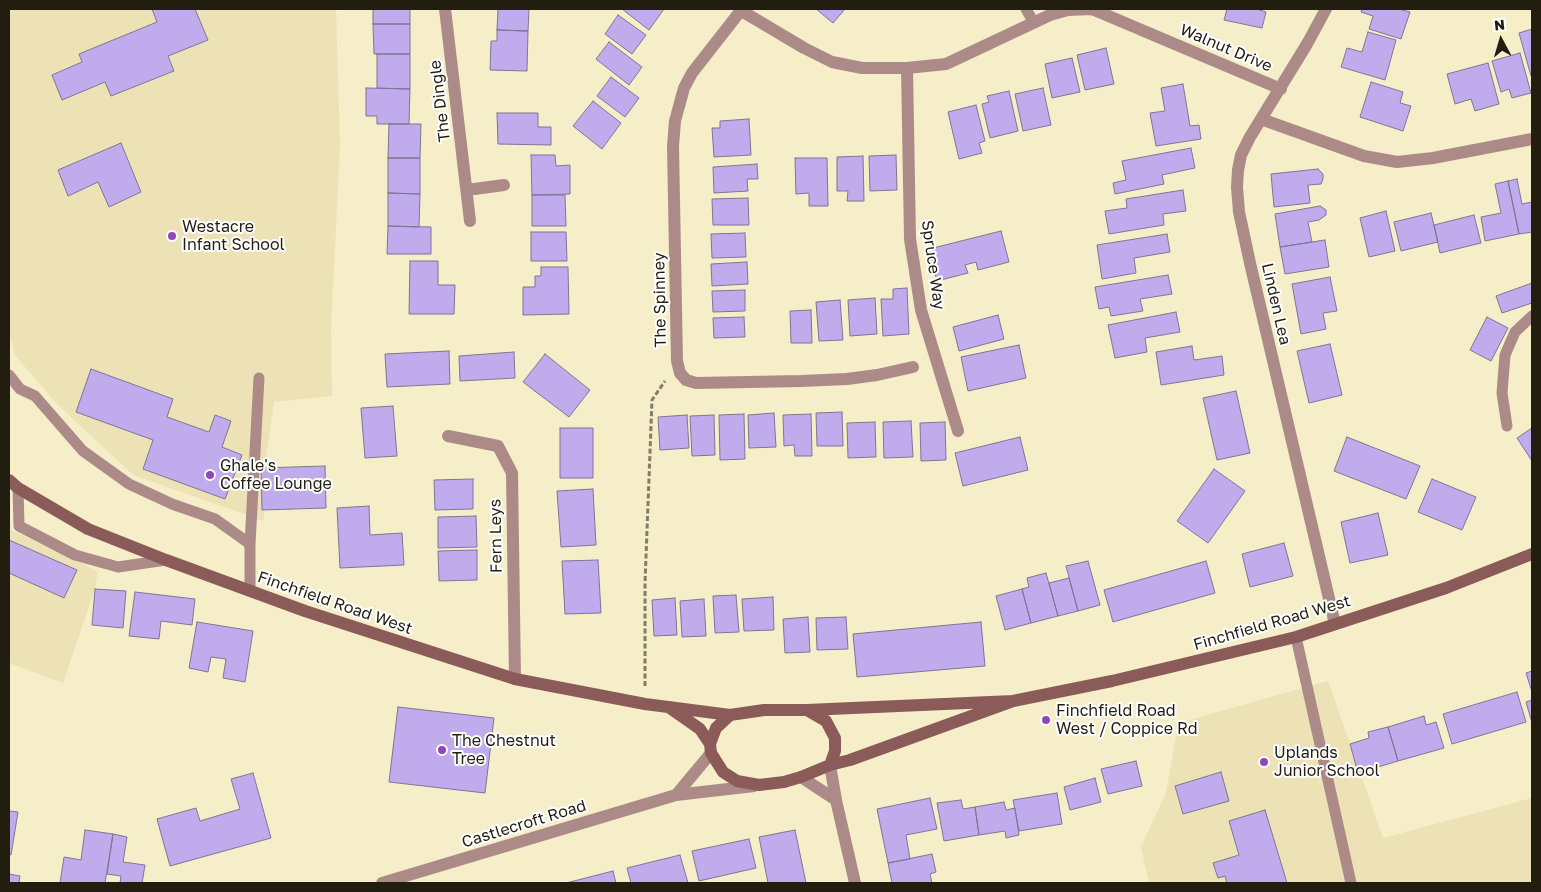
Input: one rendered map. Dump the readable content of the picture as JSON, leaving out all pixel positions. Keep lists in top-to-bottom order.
{
  "streets": {
    "main road": ["Finchfield Road West"],
    "street": [
      "Walnut Drive",
      "The Dingle",
      "Spruce Way",
      "The Spinney",
      "Linden Lea",
      "Fern Leys",
      "Castlecroft Road"
    ]
  },
  "crossings": [
    ["Walnut Drive", "Spruce Way"],
    ["Walnut Drive", "The Spinney"],
    ["Walnut Drive", "Linden Lea"],
    ["Linden Lea", "Finchfield Road West"],
    ["Fern Leys", "Finchfield Road West"]
  ],
  "places": [
    "Westacre Infant School",
    "Ghale's Coffee Lounge",
    "Finchfield Road West / Coppice Rd",
    "The Chestnut Tree",
    "Uplands Junior School"
  ],
  "north": "top"
}
